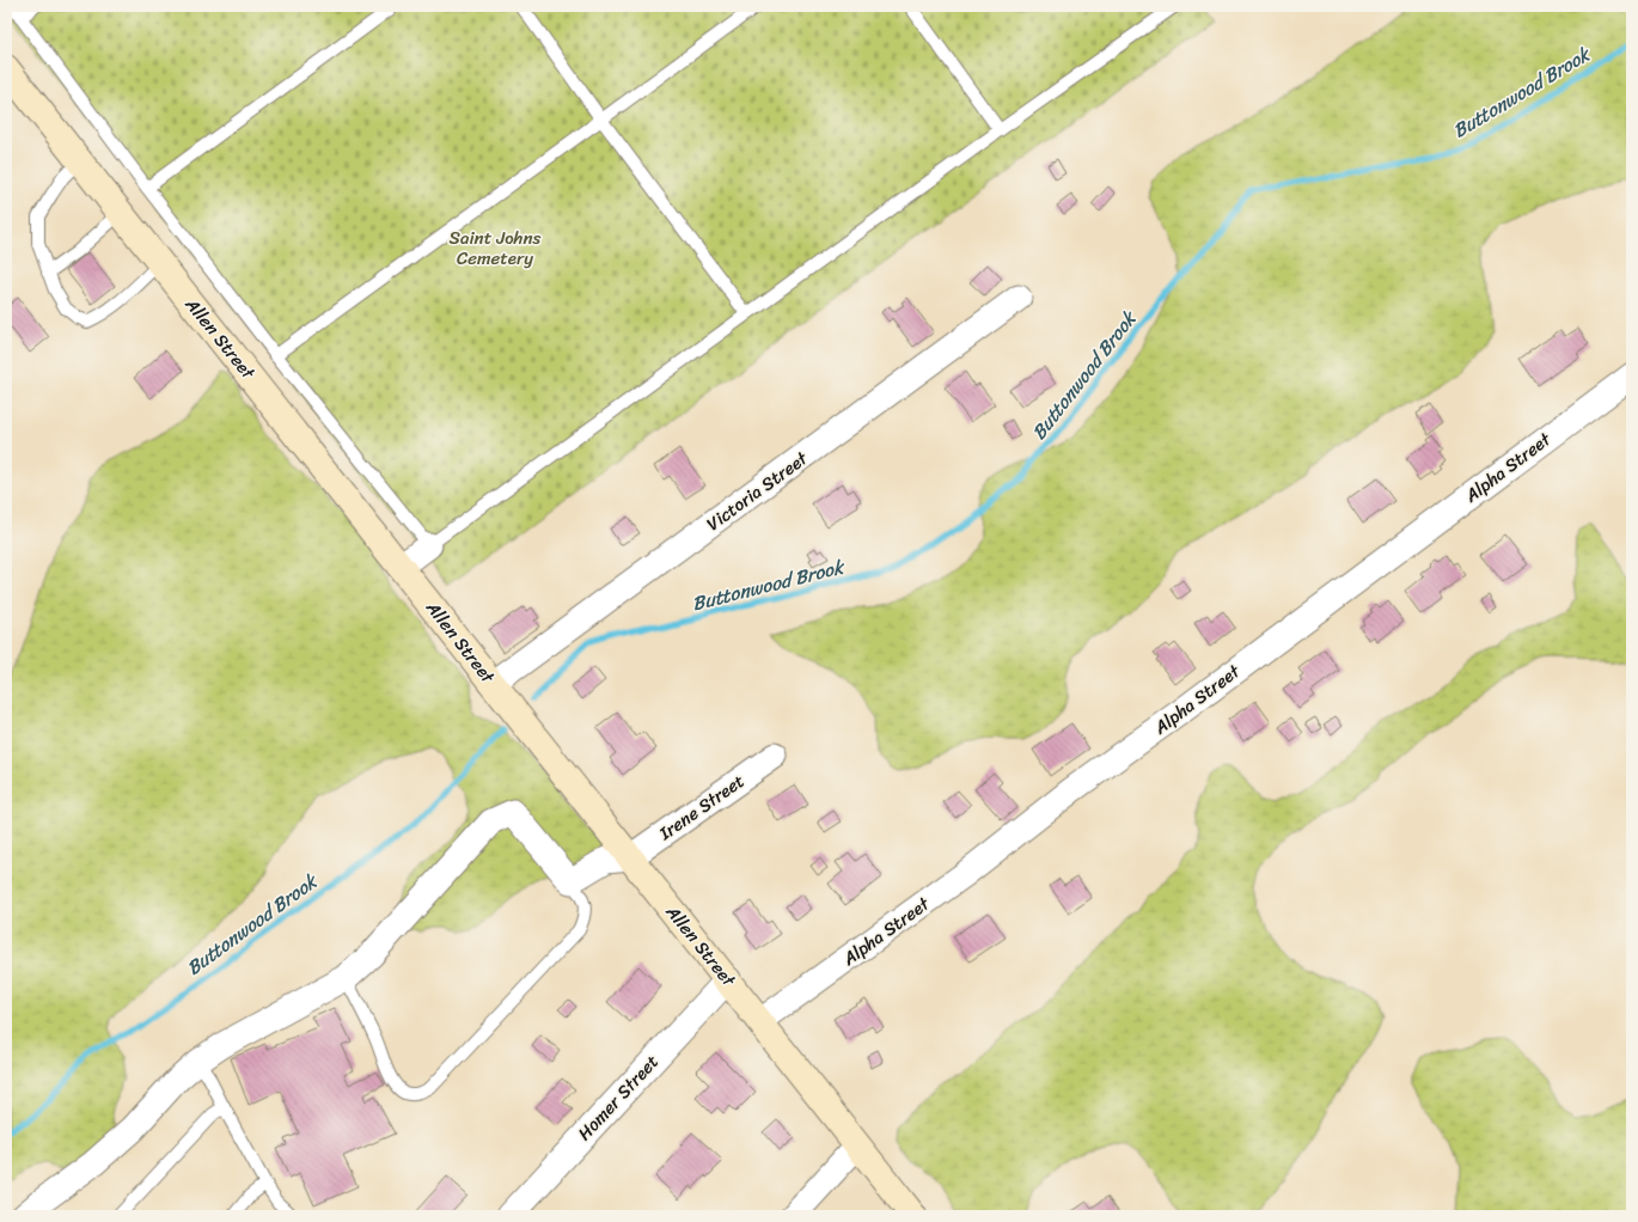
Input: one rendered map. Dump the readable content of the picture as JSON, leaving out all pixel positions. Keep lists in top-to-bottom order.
{
  "streets": {
    "street": [
      "Allen Street",
      "Alpha Street",
      "Victoria Street",
      "Irene Street",
      "Homer Street"
    ]
  },
  "crossings": [
    ["Allen Street", "Alpha Street"],
    ["Allen Street", "Victoria Street"],
    ["Allen Street", "Irene Street"],
    ["Allen Street", "Homer Street"]
  ],
  "water": ["Buttonwood Brook"],
  "parks": ["Saint Johns Cemetery"]
}
